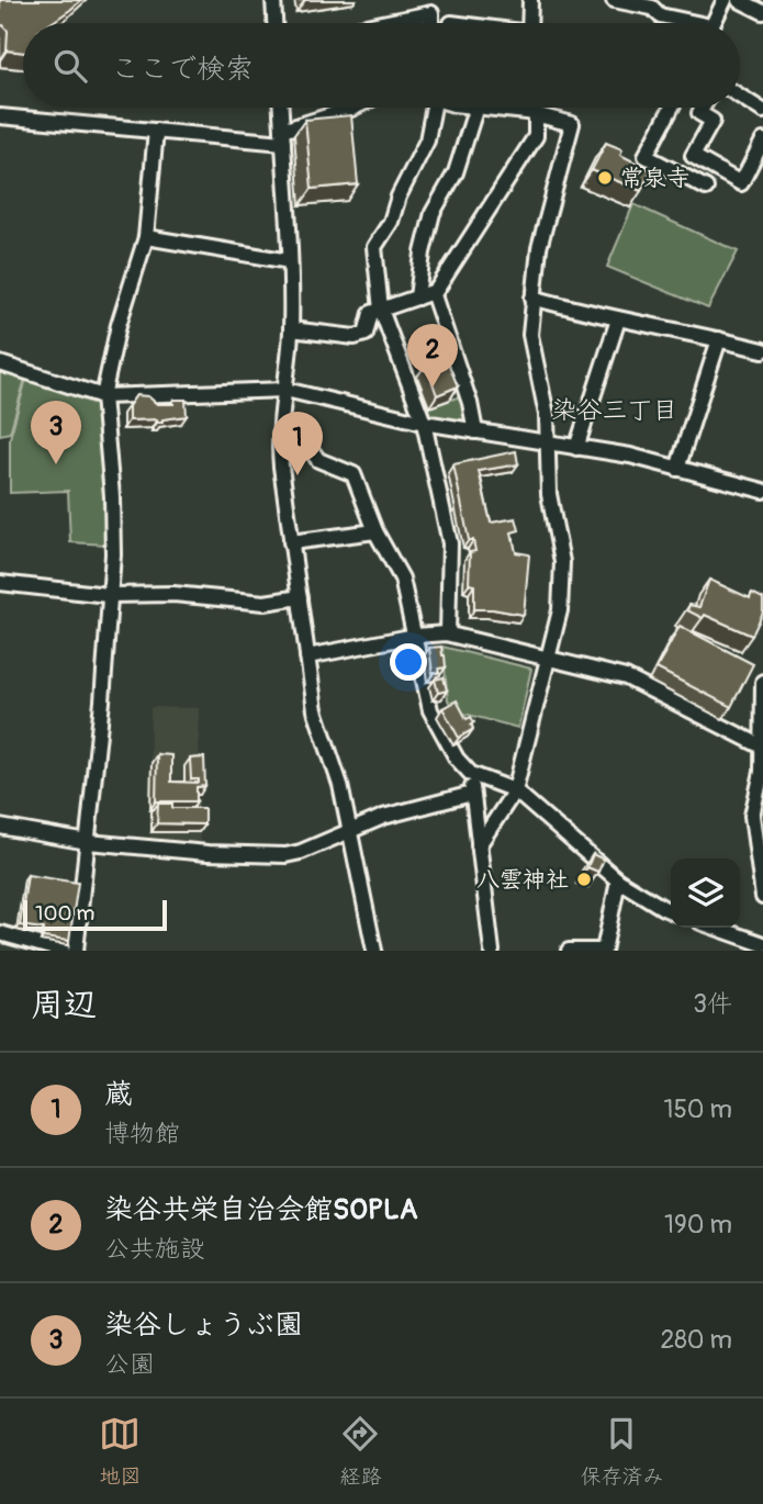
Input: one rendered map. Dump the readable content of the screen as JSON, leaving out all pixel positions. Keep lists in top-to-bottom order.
{
  "districts": ["染谷三丁目"],
  "places": ["常泉寺", "八雲神社"],
  "scale_bar": "100 m",
  "page": {
    "search": "ここで検索",
    "pins": ["2", "3", "1"],
    "scale": "100 m",
    "heading": ["周辺", "3件"],
    "list": [
      {
        "mark": "1",
        "name": "蔵",
        "note": "博物館",
        "value": "150 m"
      },
      {
        "mark": "2",
        "name": "染谷共栄自治会館SOPLA",
        "note": "公共施設",
        "value": "190 m"
      },
      {
        "mark": "3",
        "name": "染谷しょうぶ園",
        "note": "公園",
        "value": "280 m"
      }
    ],
    "nav": ["地図", "経路", "保存済み"]
  }
}
